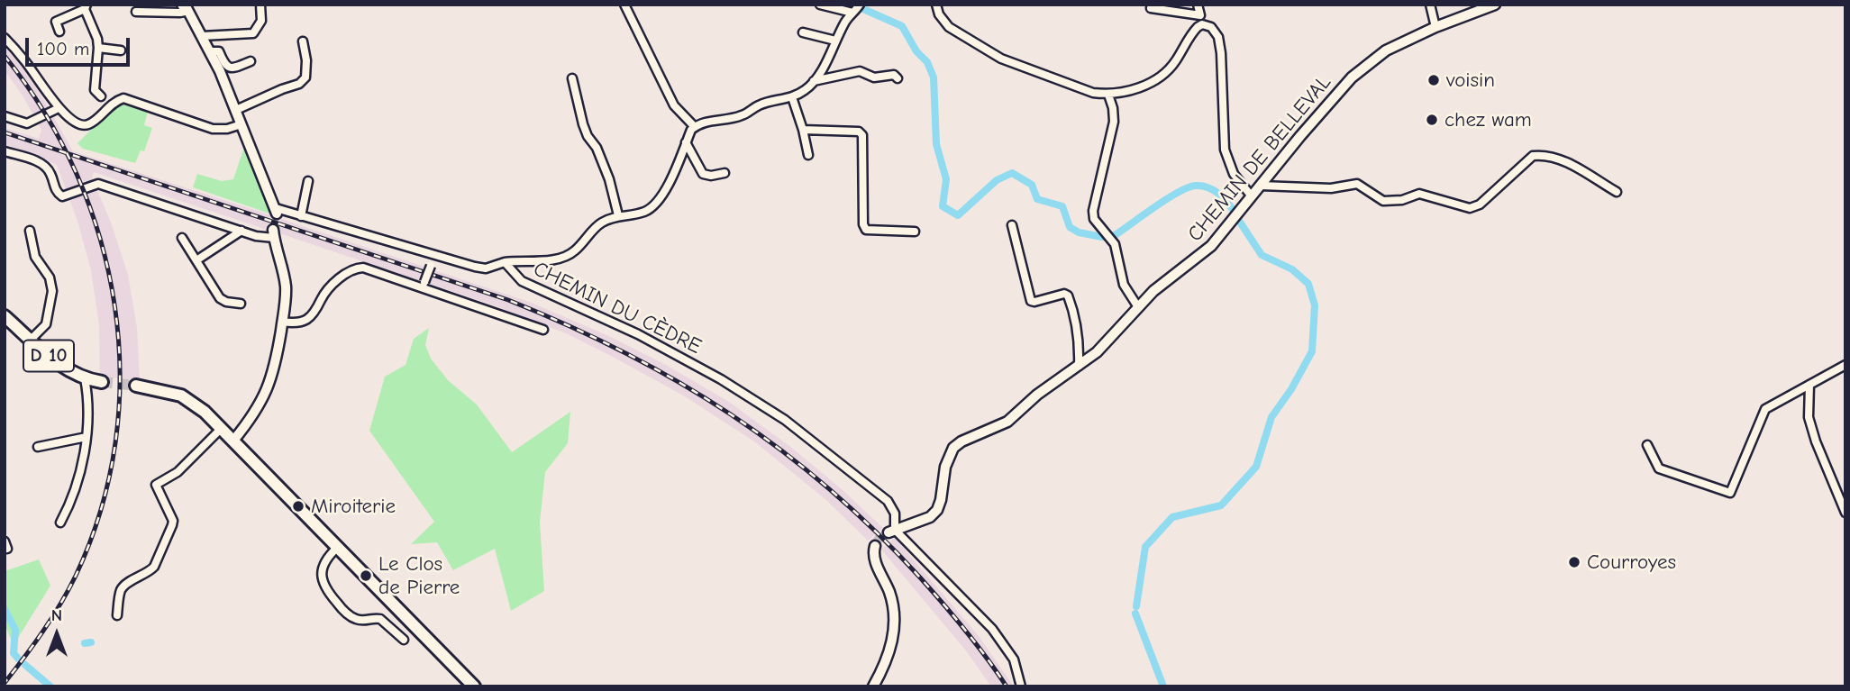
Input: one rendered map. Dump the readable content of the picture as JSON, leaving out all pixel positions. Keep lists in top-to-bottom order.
{
  "streets": {
    "main road": ["D 10"],
    "street": ["CHEMIN DE BELLEVAL", "CHEMIN DU CÈDRE"]
  },
  "crossings": [
    ["CHEMIN DE BELLEVAL", "CHEMIN DU CÈDRE"]
  ],
  "places": [
    "voisin",
    "chez wam",
    "Miroiterie",
    "Courroyes",
    "Le Clos de Pierre"
  ],
  "scale_bar": "100 m",
  "north": "top"
}
